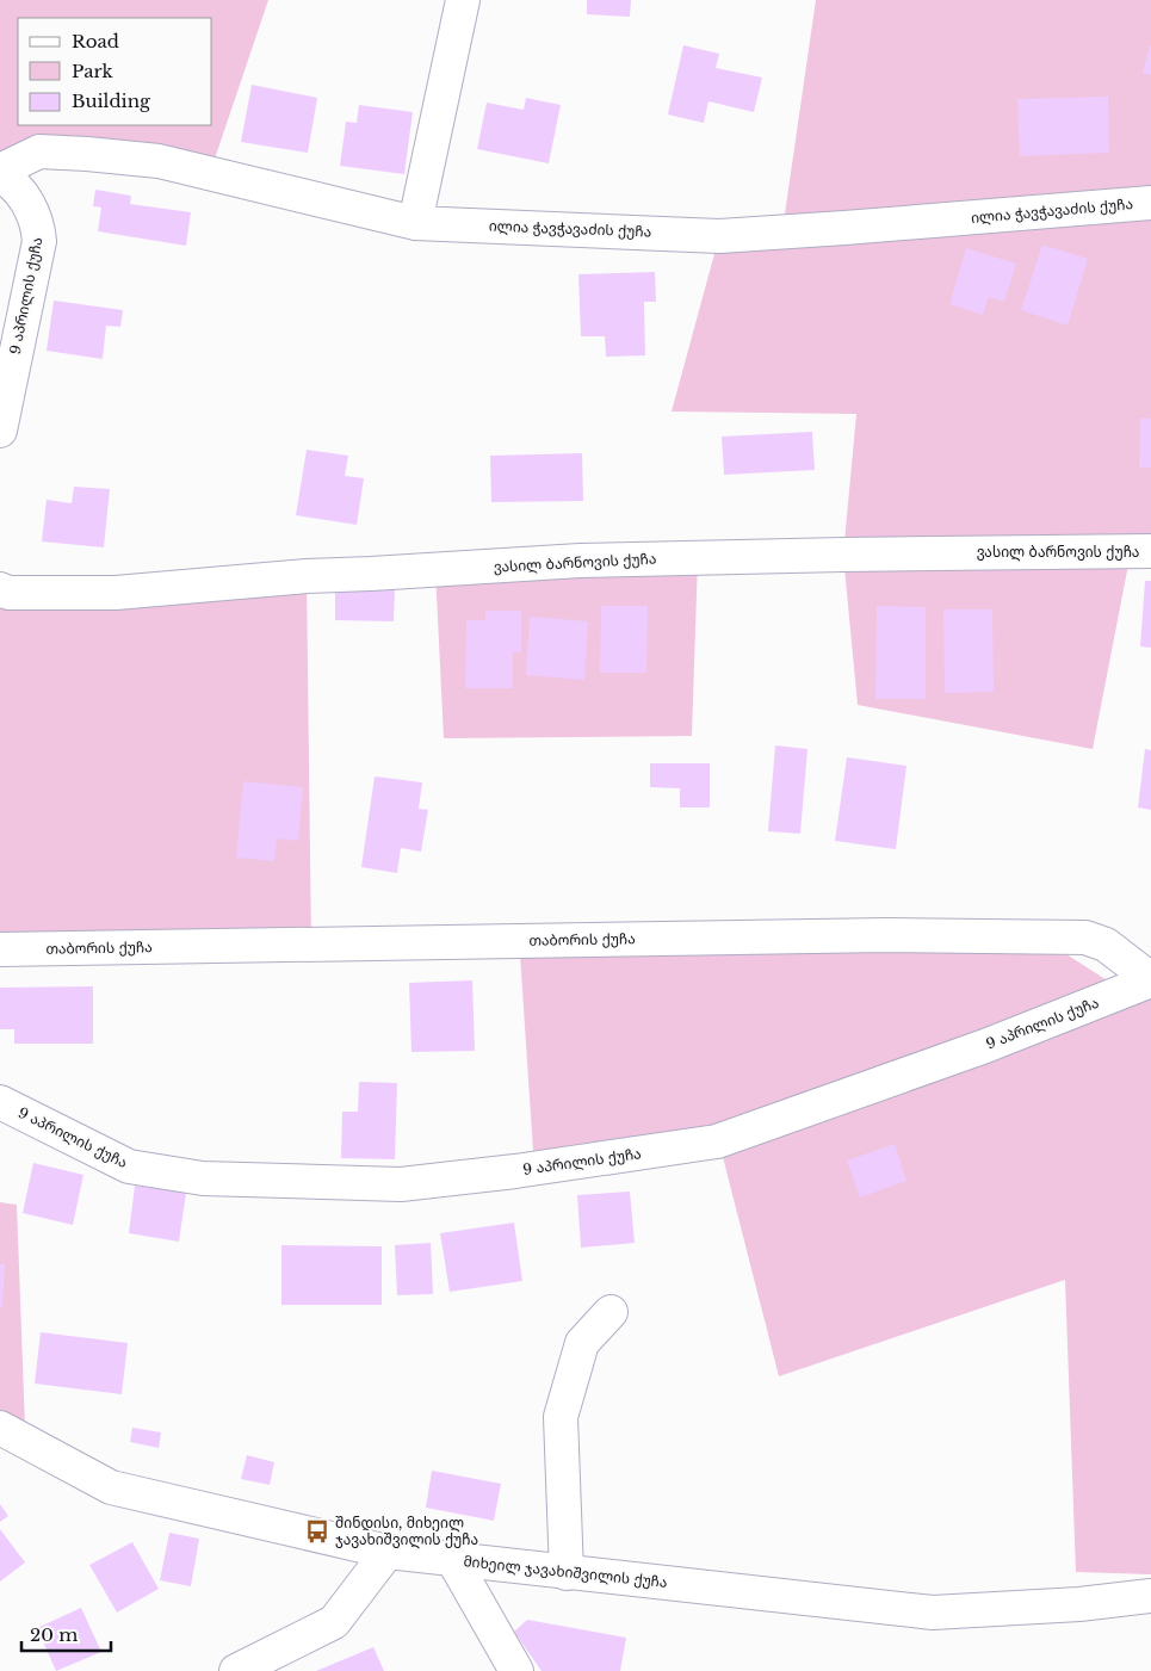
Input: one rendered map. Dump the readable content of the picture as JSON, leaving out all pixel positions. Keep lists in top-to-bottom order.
{
  "streets": {
    "street": [
      "ილია ჭავჭავაძის ქუჩა",
      "9 აპრილის ქუჩა",
      "ვასილ ბარნოვის ქუჩა",
      "თაბორის ქუჩა",
      "მიხეილ ჯავახიშვილის ქუჩა"
    ]
  },
  "crossings": [
    ["9 აპრილის ქუჩა", "თაბორის ქუჩა"]
  ],
  "places": {
    "bus stop": ["შინდისი, მიხეილ ჯავახიშვილის ქუჩა"]
  },
  "legend": ["Road", "Park", "Building"],
  "scale_bar": "20 m"
}
